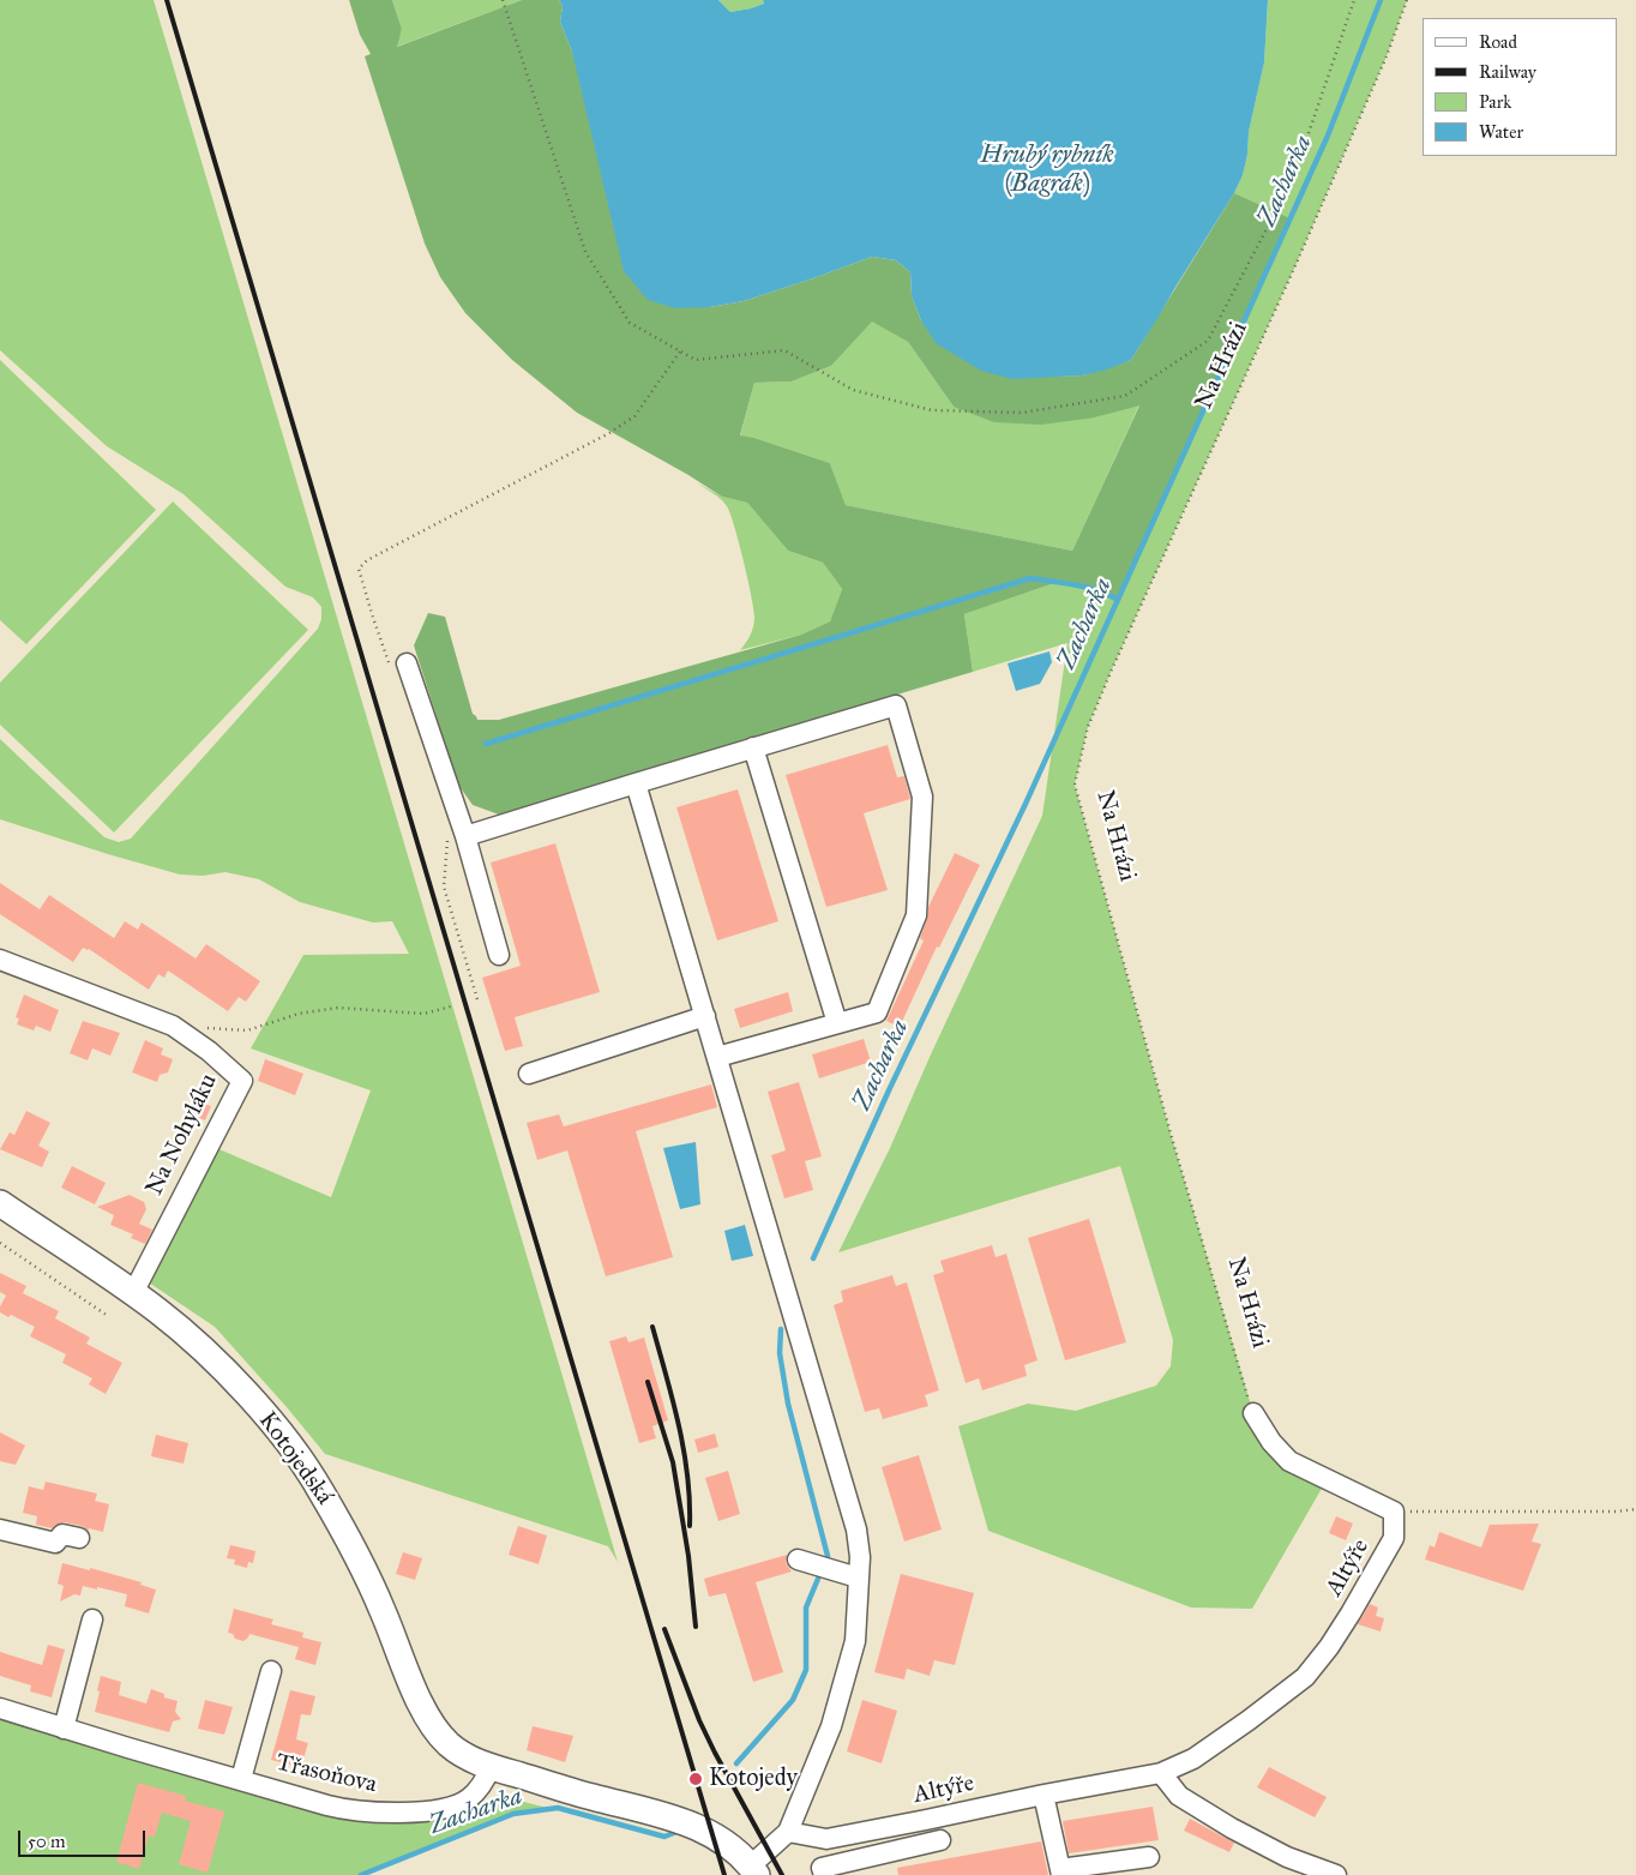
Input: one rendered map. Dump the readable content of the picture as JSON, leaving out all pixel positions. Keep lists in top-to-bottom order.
{
  "streets": {
    "main road": ["Kotojedská"],
    "street": ["Na Nohyláku", "Altýře", "Třasoňova"],
    "path": ["Na Hrázi"]
  },
  "crossings": [
    ["Na Nohyláku", "Kotojedská"],
    ["Kotojedská", "Třasoňova"]
  ],
  "water": ["Hrubý rybník (Bagrák)", "Zacharka"],
  "places": ["Kotojedy"],
  "legend": [
    "Road",
    "Railway",
    "Park",
    "Water"
  ],
  "scale_bar": "50 m"
}
